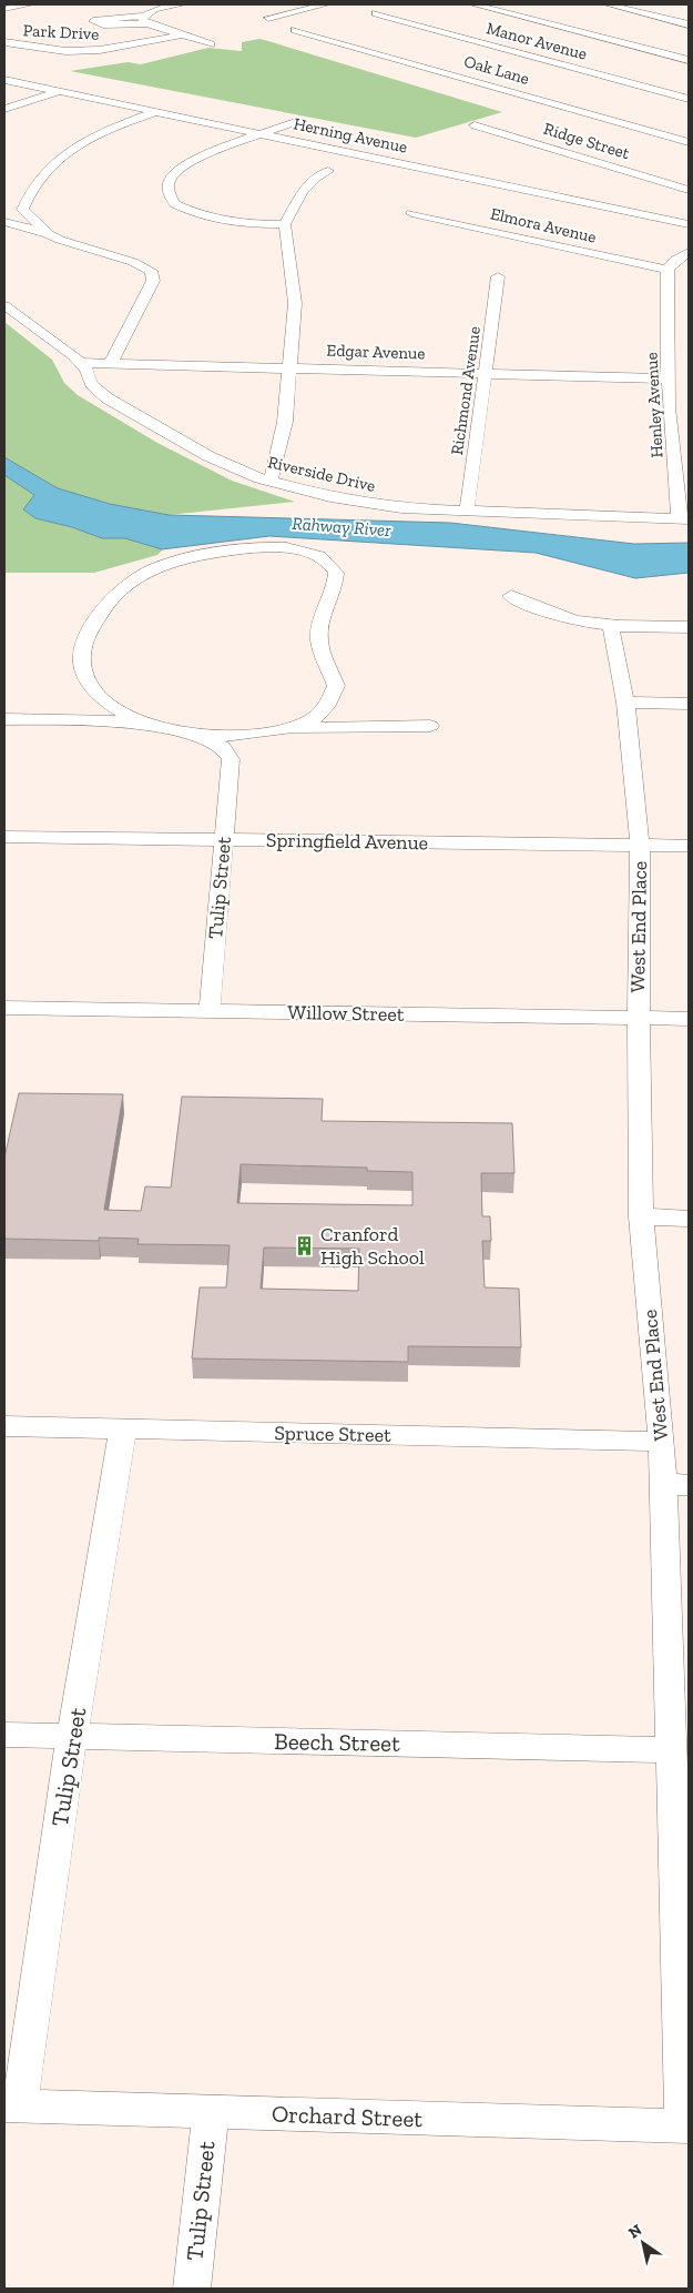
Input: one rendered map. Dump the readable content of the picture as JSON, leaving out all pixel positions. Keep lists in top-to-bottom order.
{
  "streets": {
    "street": [
      "Park Drive",
      "Manor Avenue",
      "Oak Lane",
      "Herning Avenue",
      "Ridge Street",
      "Elmora Avenue",
      "Edgar Avenue",
      "Richmond Avenue",
      "Henley Avenue",
      "Riverside Drive",
      "Springfield Avenue",
      "Tulip Street",
      "West End Place",
      "Willow Street",
      "Spruce Street",
      "Beech Street",
      "Orchard Street"
    ]
  },
  "crossings": [
    ["Elmora Avenue", "Henley Avenue"],
    ["Edgar Avenue", "Richmond Avenue"],
    ["Edgar Avenue", "Henley Avenue"],
    ["Edgar Avenue", "Riverside Drive"],
    ["Richmond Avenue", "Riverside Drive"],
    ["Henley Avenue", "Riverside Drive"],
    ["Springfield Avenue", "Tulip Street"],
    ["Springfield Avenue", "West End Place"],
    ["Tulip Street", "Willow Street"],
    ["Tulip Street", "Spruce Street"],
    ["Tulip Street", "Beech Street"],
    ["Tulip Street", "Orchard Street"],
    ["West End Place", "Willow Street"],
    ["West End Place", "Spruce Street"],
    ["West End Place", "Beech Street"],
    ["West End Place", "Orchard Street"]
  ],
  "water": ["Rahway River"],
  "places": {
    "building": ["Cranford High School"]
  },
  "north": "top left"
}
